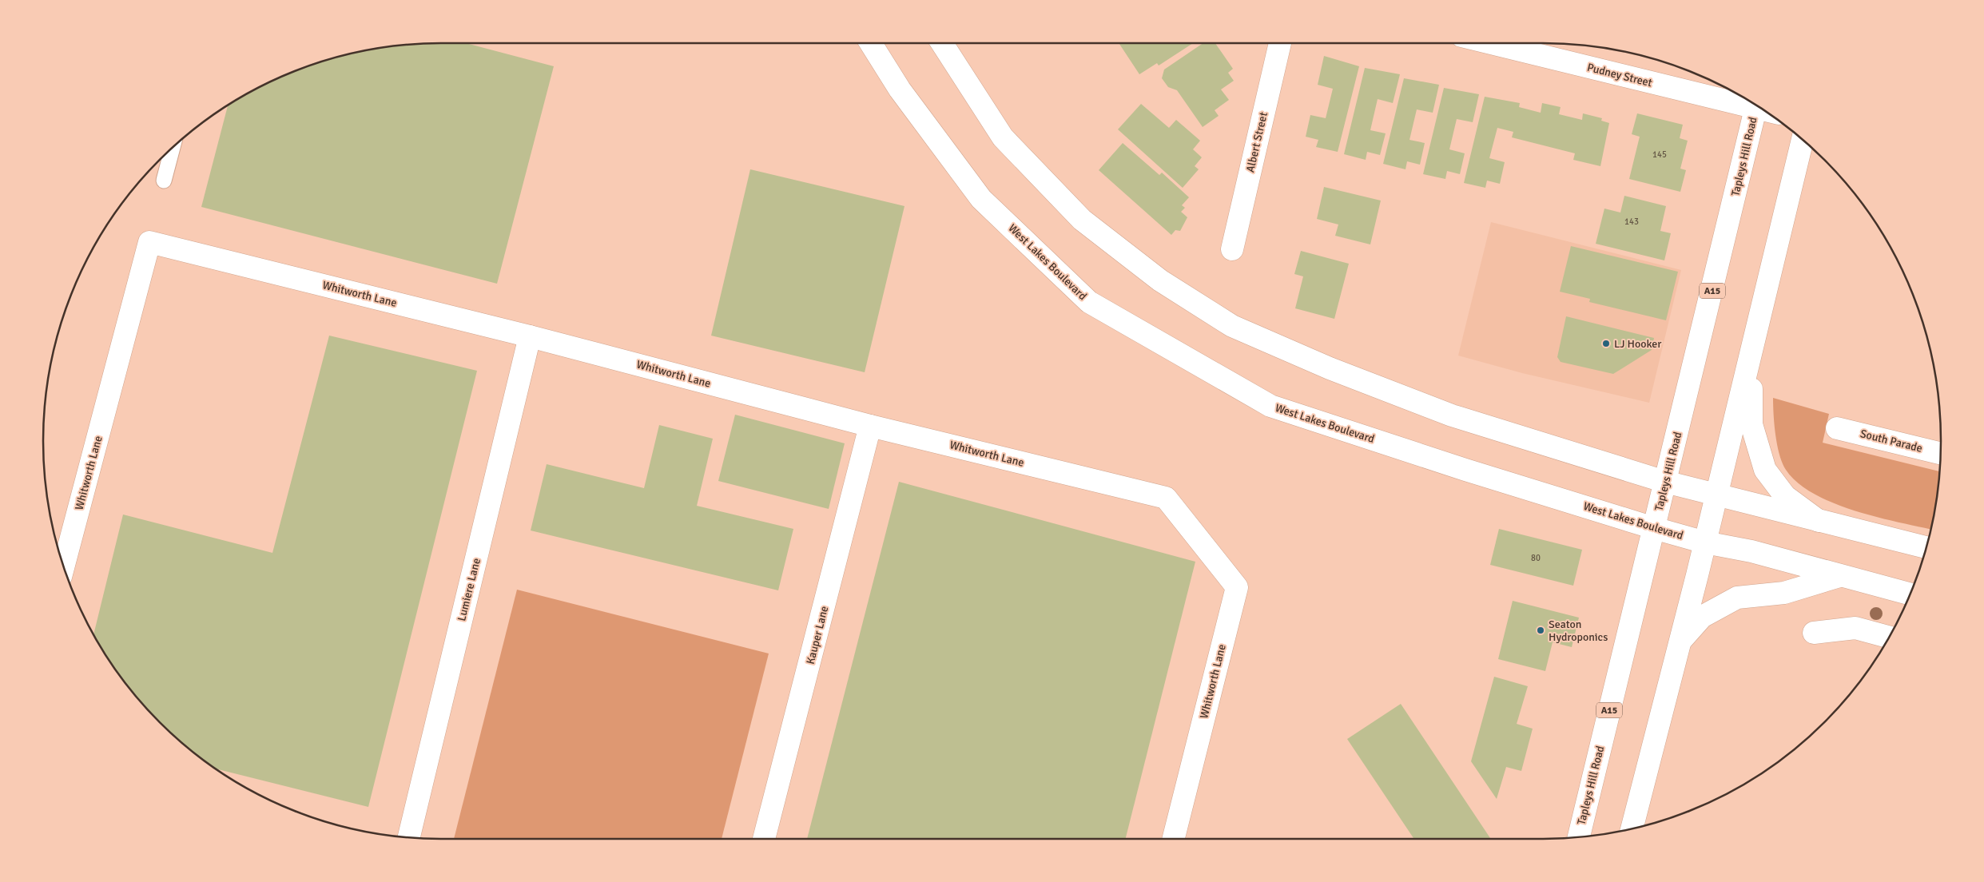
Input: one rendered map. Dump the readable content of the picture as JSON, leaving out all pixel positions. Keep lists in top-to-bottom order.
{
  "streets": {
    "main road": [
      "Pudney Street",
      "Albert Street",
      "Tapleys Hill Road",
      "West Lakes Boulevard",
      "A15",
      "Whitworth Lane",
      "South Parade",
      "Lumiere Lane",
      "Kauper Lane"
    ]
  },
  "crossings": [
    ["Tapleys Hill Road", "West Lakes Boulevard"],
    ["Whitworth Lane", "Lumiere Lane"],
    ["Whitworth Lane", "Kauper Lane"]
  ],
  "places": ["LJ Hooker", "Seaton Hydroponics"],
  "house_numbers": ["145", "143", "80"]
}
